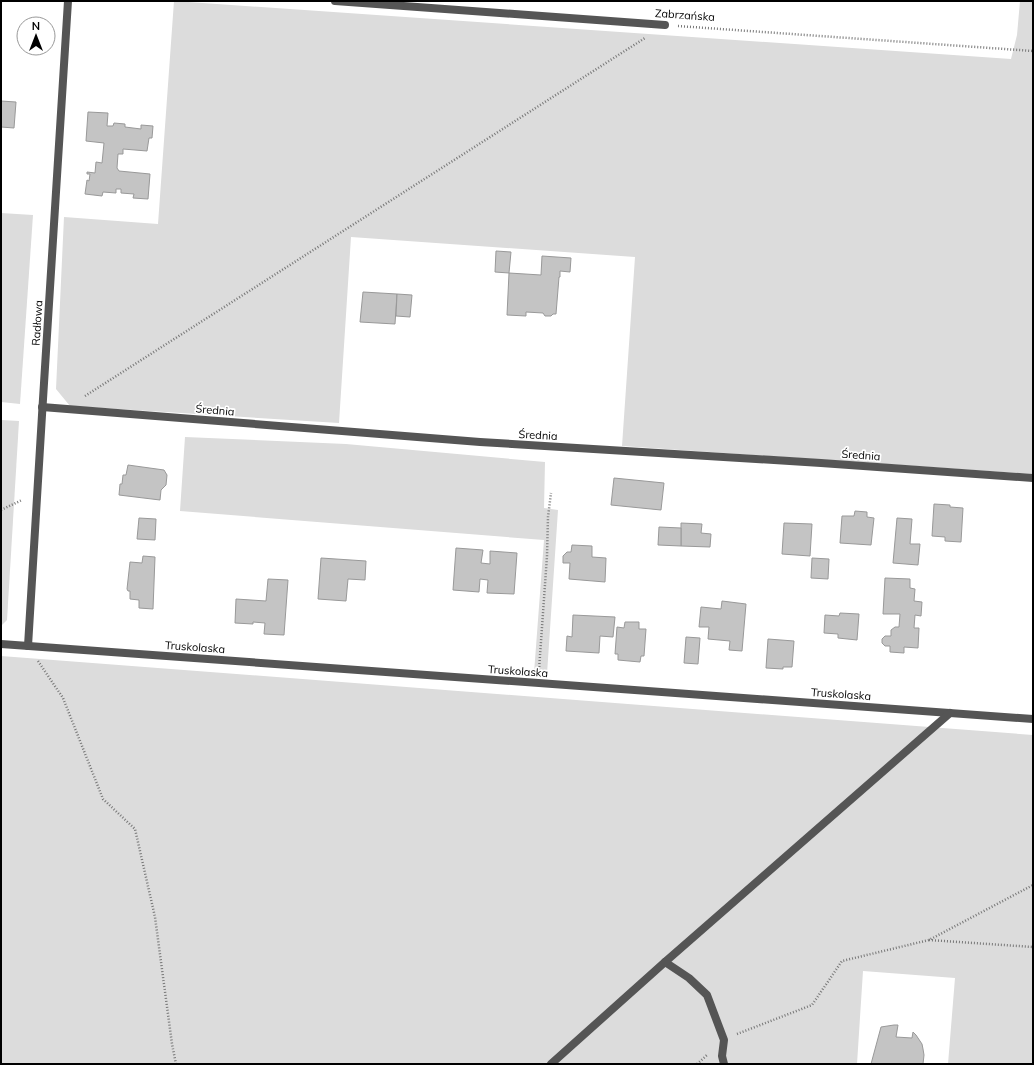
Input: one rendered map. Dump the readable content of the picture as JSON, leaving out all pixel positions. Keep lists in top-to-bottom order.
{
  "streets": {
    "street": [
      "Zabrzańska",
      "Radłowa",
      "Średnia",
      "Truskolaska"
    ]
  },
  "crossings": [
    ["Radłowa", "Średnia"],
    ["Radłowa", "Truskolaska"]
  ],
  "north": "top"
}
